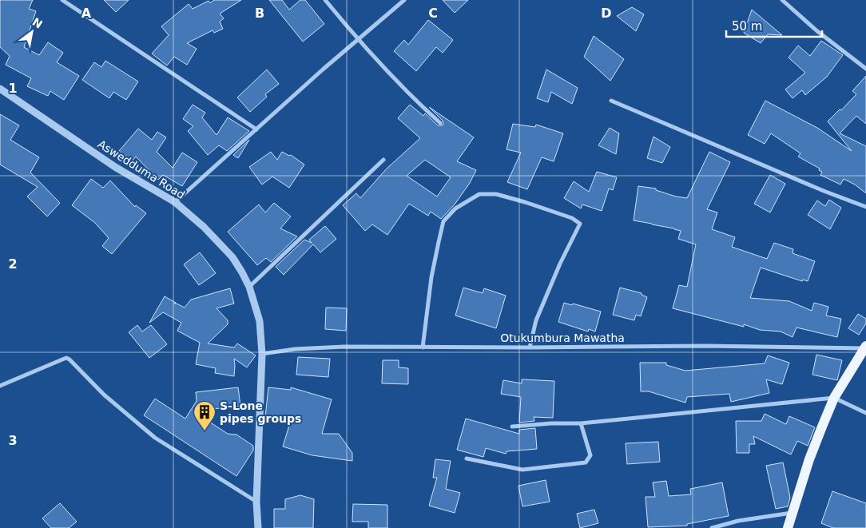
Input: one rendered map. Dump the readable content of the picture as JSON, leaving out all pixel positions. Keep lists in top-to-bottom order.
{
  "streets": {
    "street": ["Aswedduma Road", "Otukumbura Mawatha"]
  },
  "crossings": [
    ["Aswedduma Road", "Otukumbura Mawatha"]
  ],
  "places": {
    "building": ["S-Lone pipes groups"]
  },
  "scale_bar": "50 m",
  "north": "top right",
  "grid": {
    "columns": [
      "A",
      "B",
      "C",
      "D"
    ],
    "rows": ["1", "2", "3"]
  }
}
